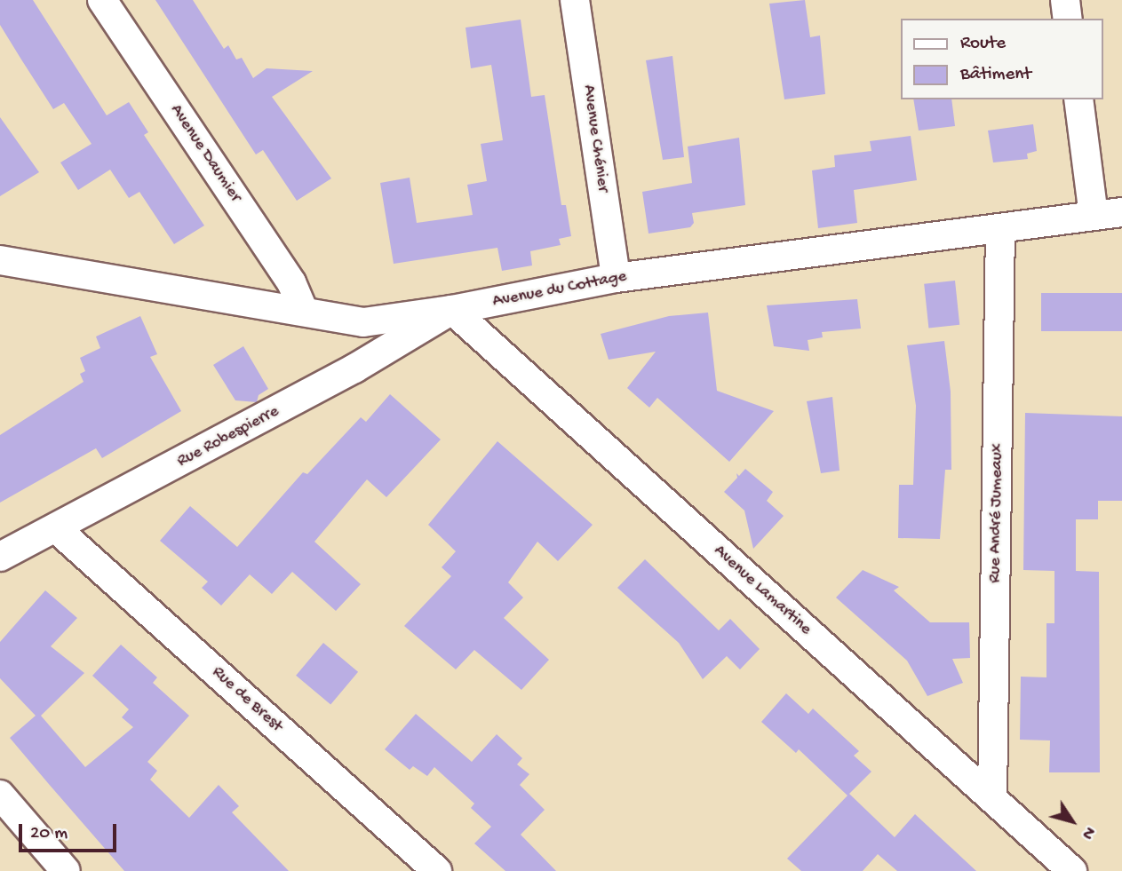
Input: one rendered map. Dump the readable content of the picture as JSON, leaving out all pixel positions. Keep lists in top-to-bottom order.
{
  "streets": {
    "street": [
      "Avenue Chénier",
      "Avenue Daumier",
      "Avenue du Cottage",
      "Rue Robespierre",
      "Rue André Jumeaux",
      "Avenue Lamartine",
      "Rue de Brest"
    ]
  },
  "crossings": [
    ["Avenue Chénier", "Avenue du Cottage"],
    ["Avenue Daumier", "Avenue du Cottage"],
    ["Avenue du Cottage", "Rue Robespierre"],
    ["Avenue du Cottage", "Rue André Jumeaux"],
    ["Avenue du Cottage", "Avenue Lamartine"],
    ["Rue Robespierre", "Avenue Lamartine"],
    ["Rue Robespierre", "Rue de Brest"],
    ["Rue André Jumeaux", "Avenue Lamartine"]
  ],
  "legend": ["Route", "Bâtiment"],
  "scale_bar": "20 m",
  "north": "bottom right"
}
